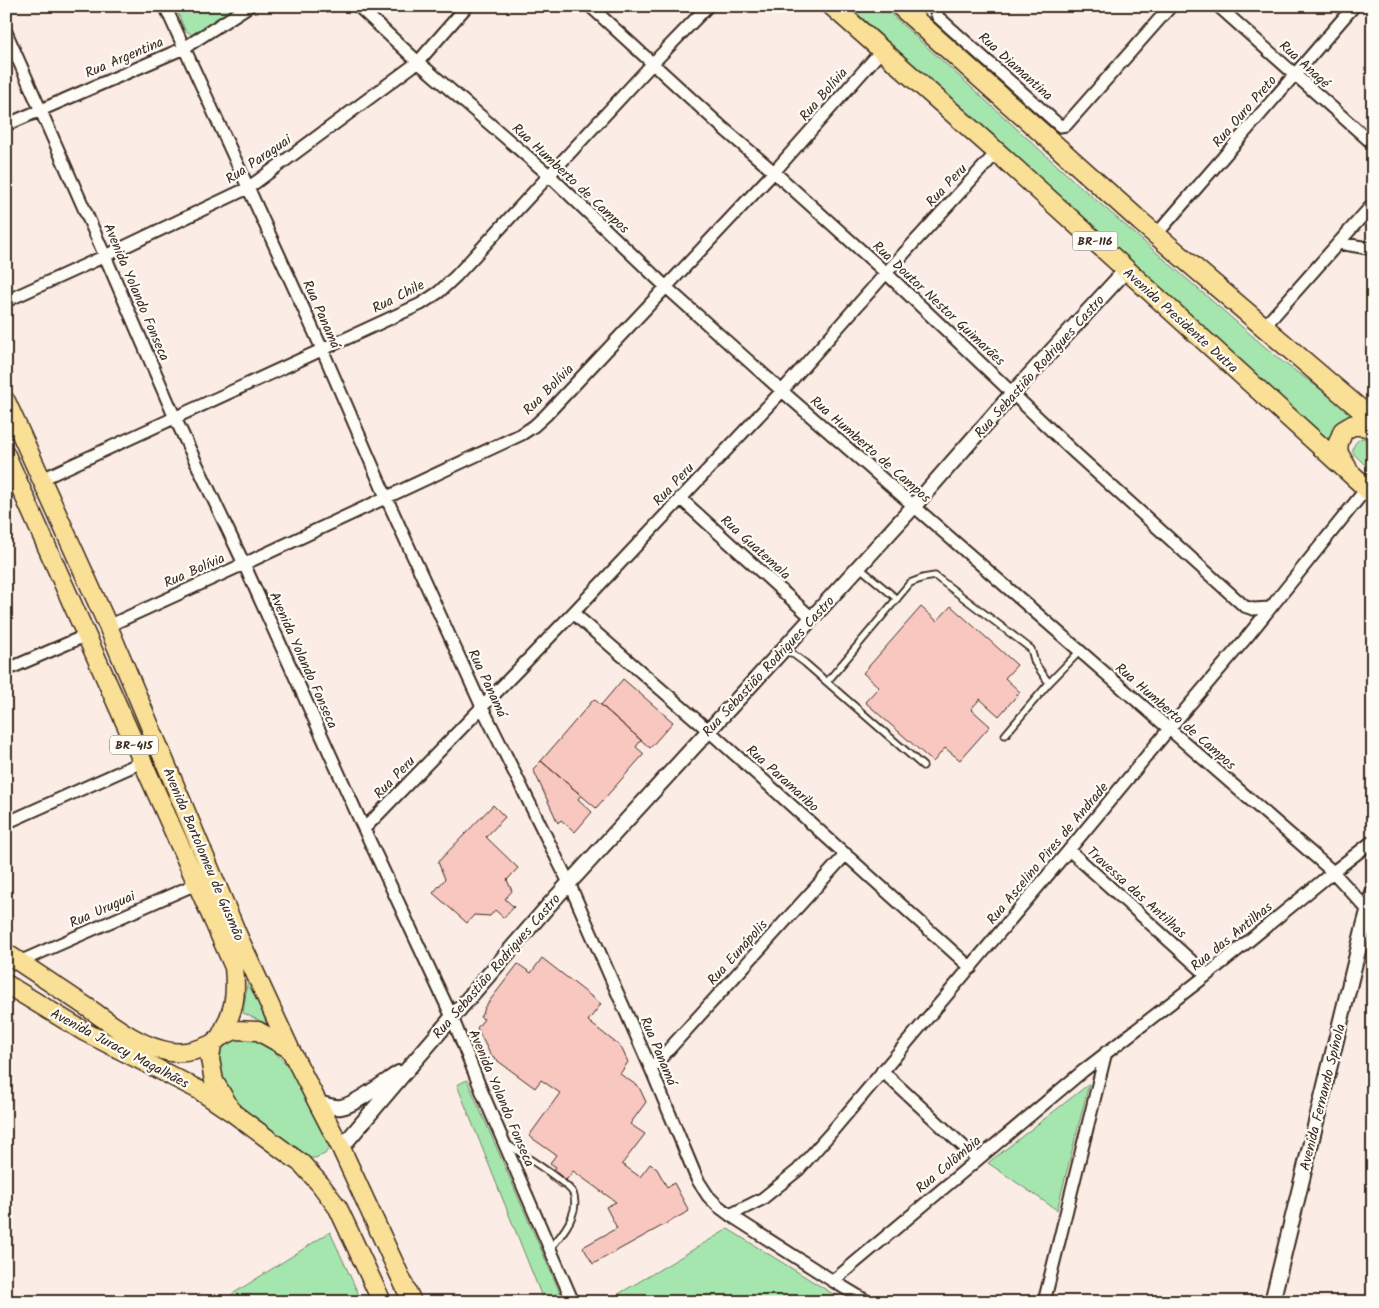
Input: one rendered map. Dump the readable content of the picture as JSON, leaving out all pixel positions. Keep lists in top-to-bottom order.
{
  "streets": {
    "highway": ["BR-116", "Avenida Presidente Dutra"],
    "main road": ["BR-415", "Avenida Bartolomeu de Gusmão", "Avenida Juracy Magalhães"],
    "street": [
      "Rua Argentina",
      "Rua Anagé",
      "Rua Diamantina",
      "Rua Bolívia",
      "Rua Ouro Preto",
      "Rua Paraguai",
      "Rua Humberto de Campos",
      "Rua Peru",
      "Avenida Yolando Fonseca",
      "Rua Chile",
      "Rua Doutor Nestor Guimarães",
      "Rua Panamá",
      "Rua Sebastião Rodrigues Castro",
      "Rua Guatemala",
      "Rua Paramaribo",
      "Rua Ascelino Pires de Andrade",
      "Travessa das Antilhas",
      "Rua Uruguai",
      "Rua das Antilhas",
      "Rua Eunápolis",
      "Avenida Fernando Spínola",
      "Rua Colômbia"
    ]
  },
  "crossings": [
    ["Rua Argentina", "Avenida Yolando Fonseca"],
    ["Rua Argentina", "Rua Panamá"],
    ["Rua Anagé", "Rua Ouro Preto"],
    ["Rua Bolívia", "Rua Humberto de Campos"],
    ["Rua Bolívia", "Avenida Yolando Fonseca"],
    ["Rua Bolívia", "Rua Doutor Nestor Guimarães"],
    ["Rua Bolívia", "Rua Panamá"],
    ["Rua Bolívia", "Avenida Presidente Dutra"],
    ["Rua Bolívia", "Avenida Bartolomeu de Gusmão"],
    ["Rua Paraguai", "Rua Humberto de Campos"],
    ["Rua Paraguai", "Avenida Yolando Fonseca"],
    ["Rua Paraguai", "Rua Panamá"],
    ["Rua Humberto de Campos", "Rua Peru"],
    ["Rua Humberto de Campos", "Rua Chile"],
    ["Rua Humberto de Campos", "Rua Sebastião Rodrigues Castro"],
    ["Rua Humberto de Campos", "Rua Ascelino Pires de Andrade"],
    ["Rua Humberto de Campos", "Rua das Antilhas"],
    ["Rua Humberto de Campos", "Avenida Fernando Spínola"],
    ["Rua Peru", "Avenida Yolando Fonseca"],
    ["Rua Peru", "Rua Doutor Nestor Guimarães"],
    ["Rua Peru", "Rua Panamá"],
    ["Rua Peru", "Avenida Presidente Dutra"],
    ["Rua Peru", "Rua Guatemala"],
    ["Rua Peru", "Rua Paramaribo"],
    ["Avenida Yolando Fonseca", "Rua Chile"],
    ["Avenida Yolando Fonseca", "Rua Sebastião Rodrigues Castro"],
    ["Rua Chile", "Rua Doutor Nestor Guimarães"],
    ["Rua Chile", "Rua Panamá"],
    ["Rua Chile", "Avenida Bartolomeu de Gusmão"],
    ["Rua Doutor Nestor Guimarães", "Rua Sebastião Rodrigues Castro"],
    ["Rua Doutor Nestor Guimarães", "Rua Ascelino Pires de Andrade"],
    ["Rua Panamá", "Rua Sebastião Rodrigues Castro"],
    ["Rua Panamá", "Rua Ascelino Pires de Andrade"],
    ["Rua Panamá", "Rua Eunápolis"],
    ["Rua Panamá", "Rua Colômbia"],
    ["Avenida Presidente Dutra", "Rua Sebastião Rodrigues Castro"],
    ["Avenida Presidente Dutra", "Rua Ascelino Pires de Andrade"],
    ["Rua Sebastião Rodrigues Castro", "Rua Guatemala"],
    ["Rua Sebastião Rodrigues Castro", "Rua Paramaribo"],
    ["Rua Sebastião Rodrigues Castro", "Avenida Bartolomeu de Gusmão"],
    ["Rua Paramaribo", "Rua Ascelino Pires de Andrade"],
    ["Rua Paramaribo", "Rua Eunápolis"],
    ["Rua Ascelino Pires de Andrade", "Travessa das Antilhas"],
    ["Avenida Bartolomeu de Gusmão", "Rua Uruguai"],
    ["Avenida Bartolomeu de Gusmão", "Avenida Juracy Magalhães"],
    ["Travessa das Antilhas", "Rua das Antilhas"],
    ["Rua Uruguai", "Avenida Juracy Magalhães"],
    ["Rua das Antilhas", "Rua Colômbia"]
  ]
}
